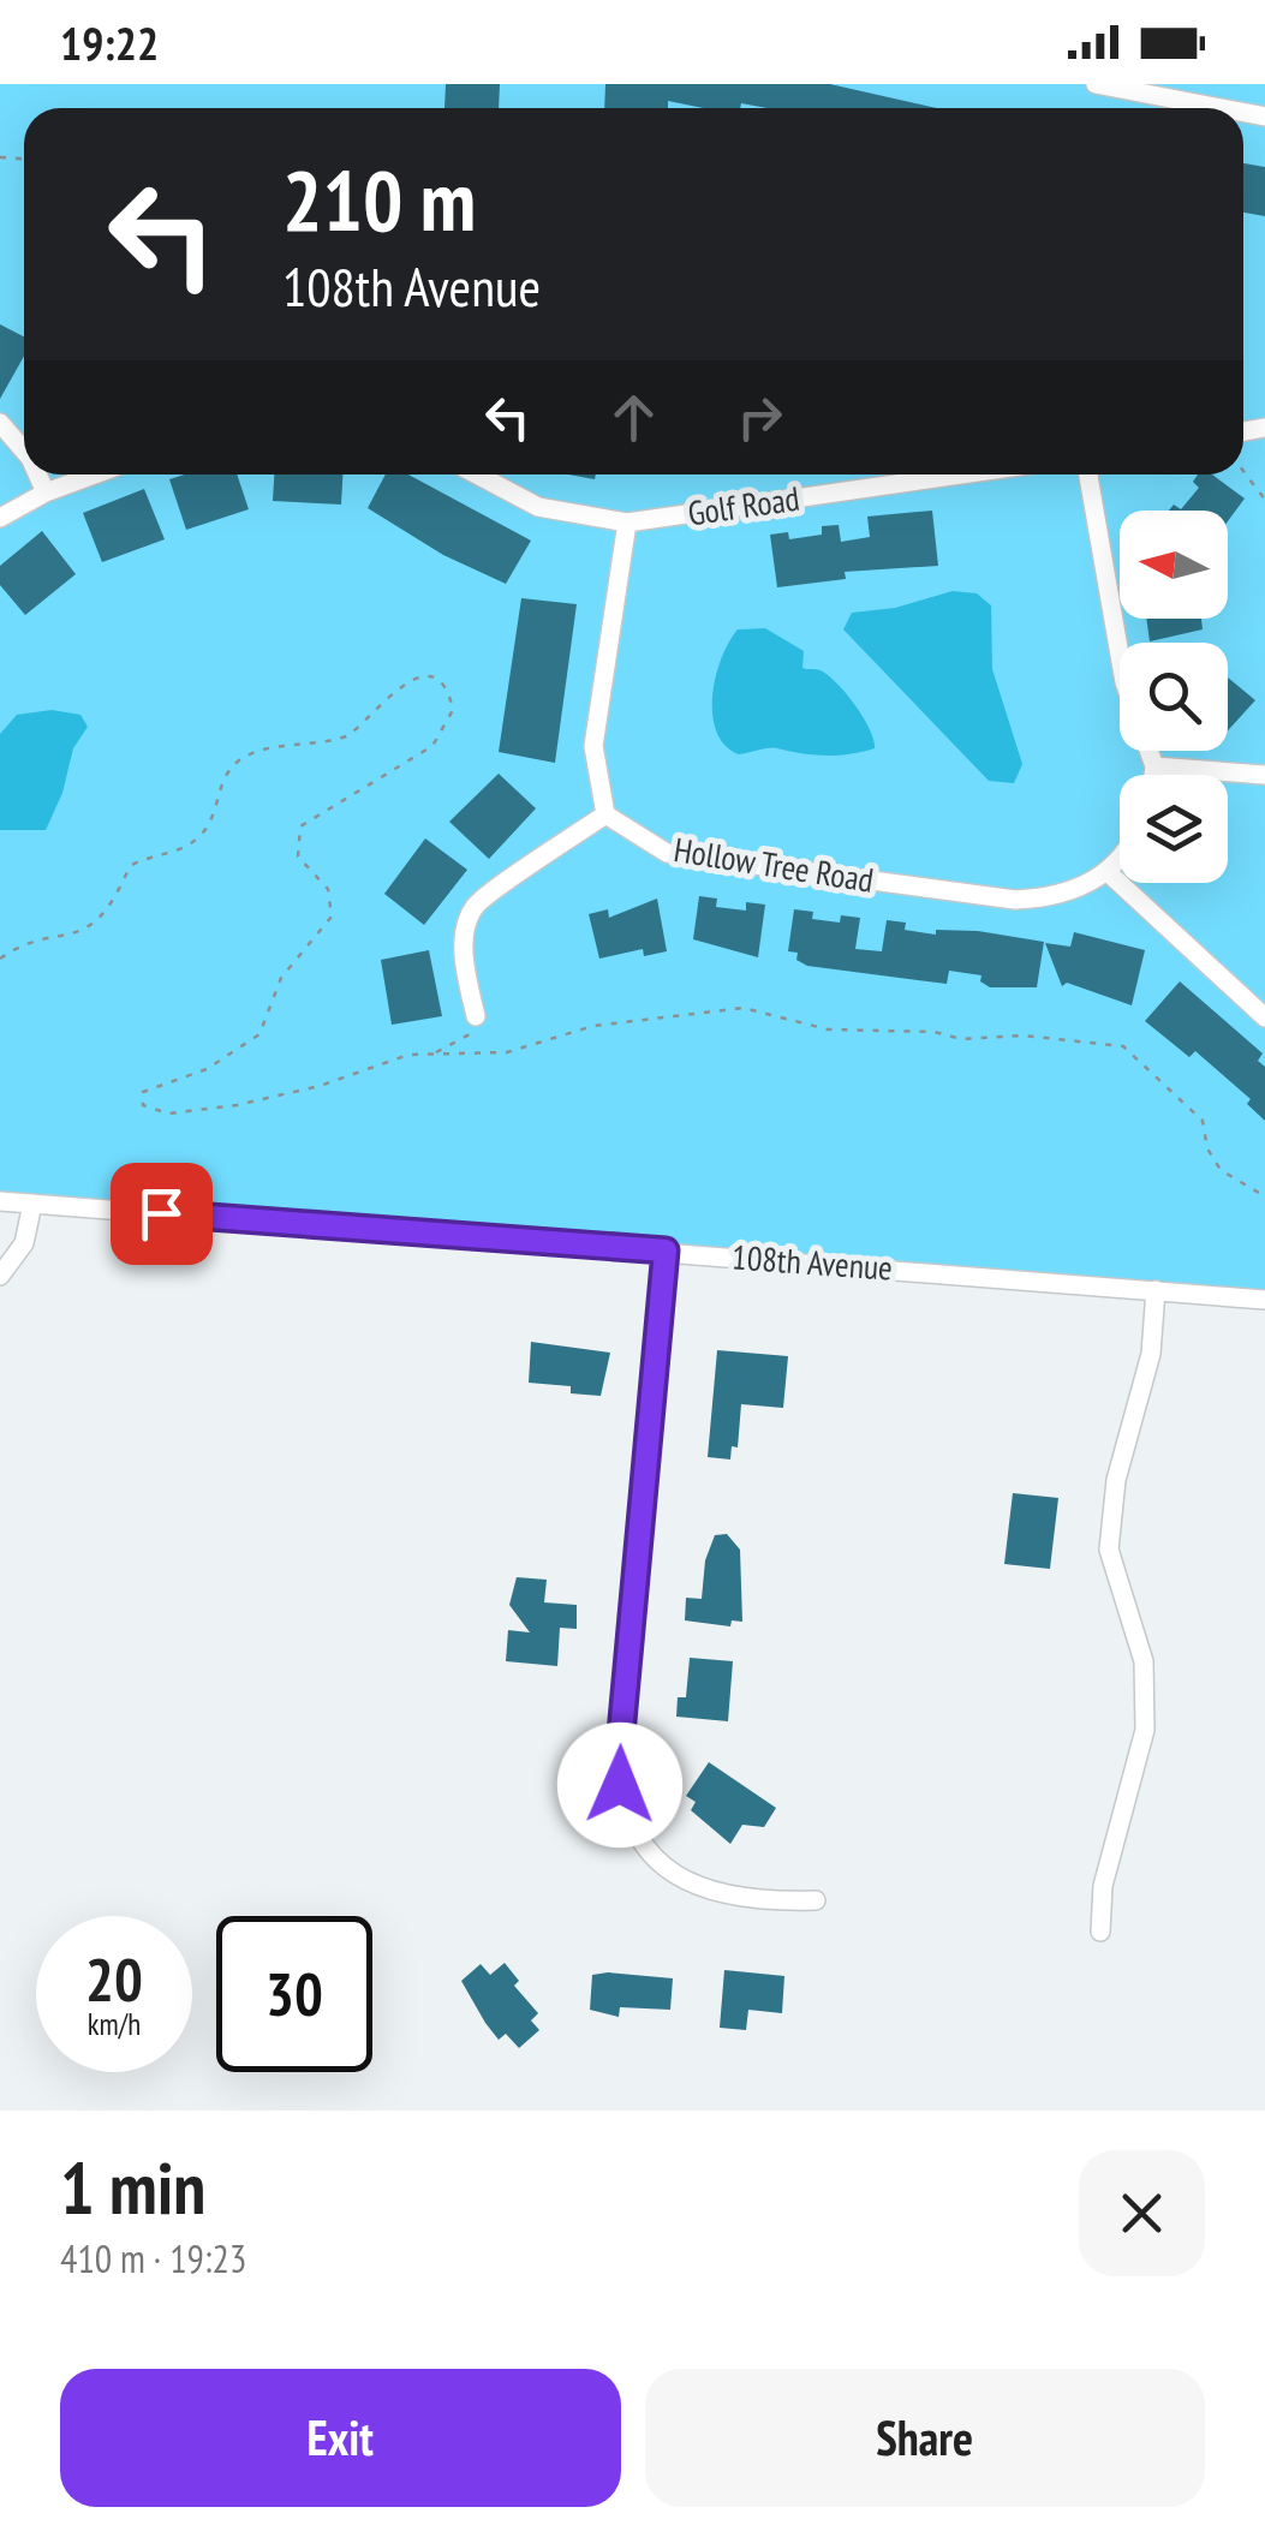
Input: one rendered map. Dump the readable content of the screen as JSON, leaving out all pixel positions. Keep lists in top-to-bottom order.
{
  "streets": {
    "street": ["Golf Road", "Hollow Tree Road", "108th Avenue"]
  },
  "north": "left",
  "page": {
    "status": "19:22",
    "turn": ["210 m", "108th Avenue"],
    "speed": "20 km/h",
    "limit": "30",
    "heading": ["1 min", "410 m · 19:23"],
    "buttons": ["Exit", "Share"]
  }
}
